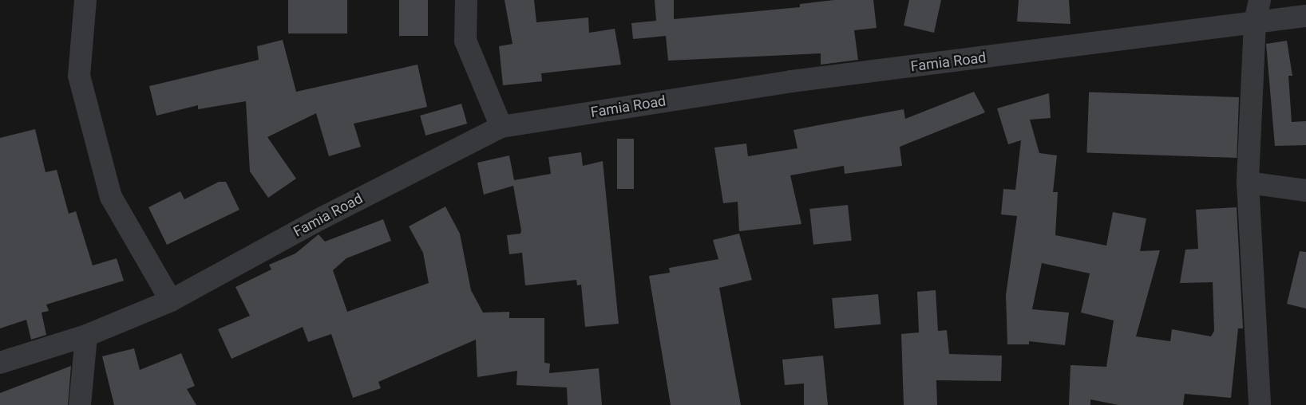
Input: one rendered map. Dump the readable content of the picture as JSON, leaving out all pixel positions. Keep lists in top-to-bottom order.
{
  "streets": {
    "street": ["Famia Road"]
  }
}
